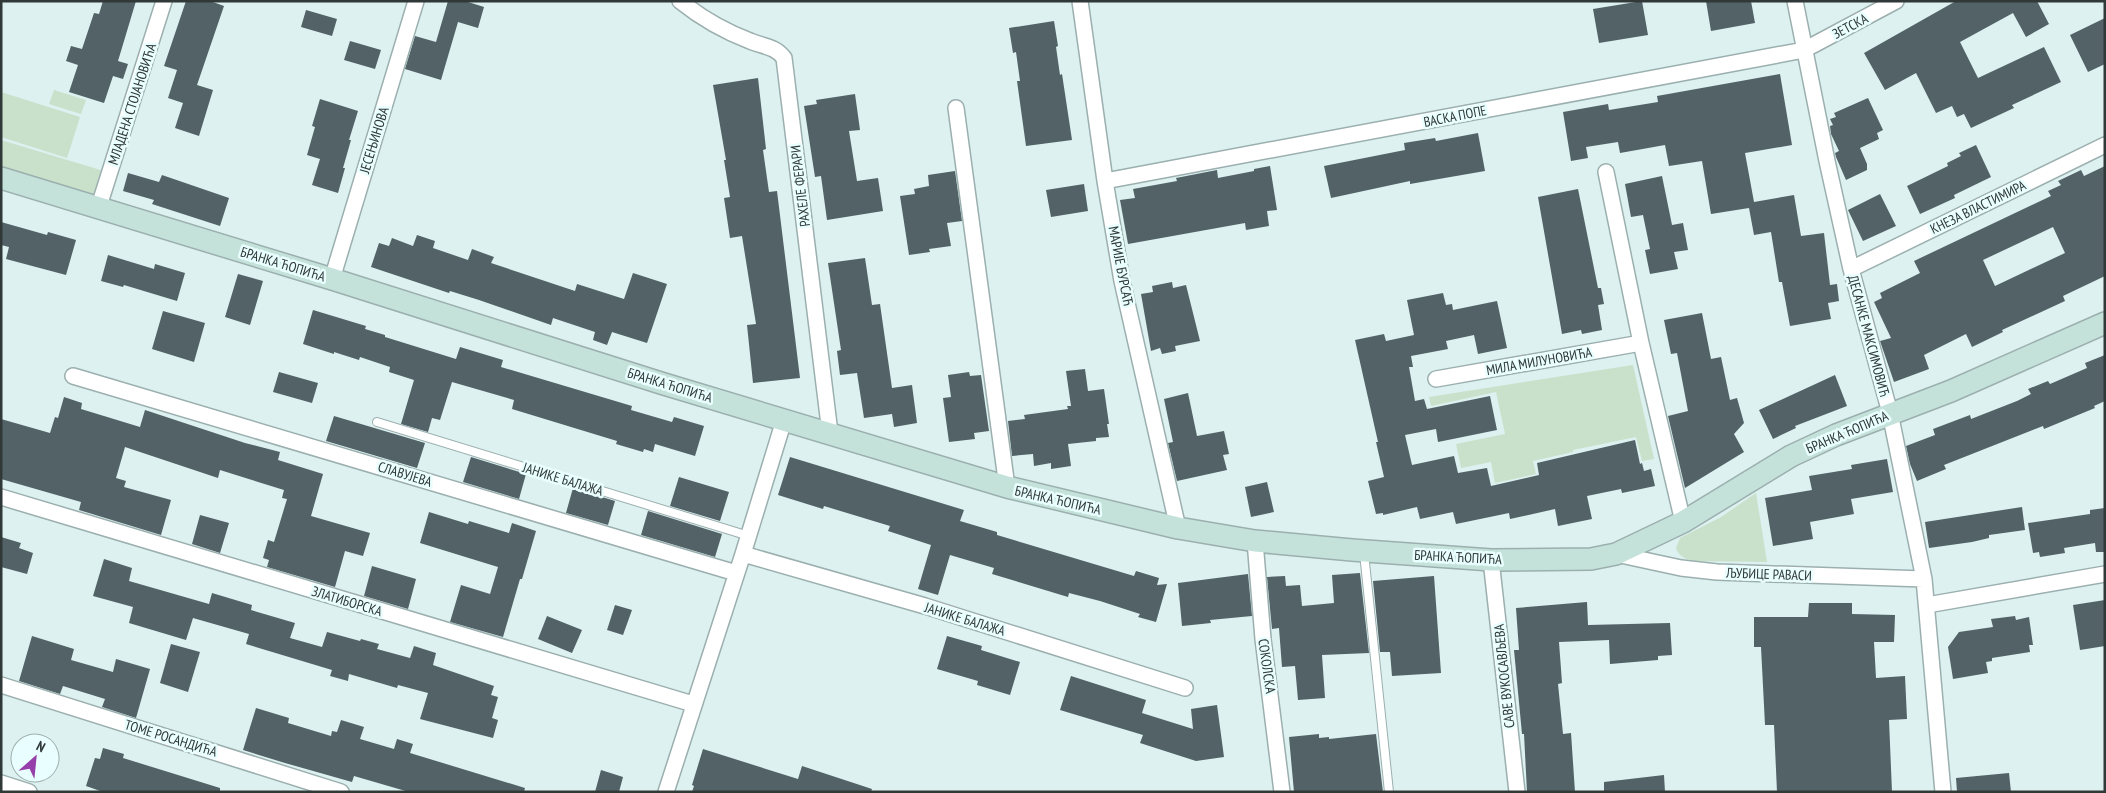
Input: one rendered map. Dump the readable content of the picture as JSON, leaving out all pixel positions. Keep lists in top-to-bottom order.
{
  "streets": {
    "street": [
      "ЗЕТСКА",
      "МЛАДЕНА СТОЈАНОВИЋА",
      "ВАСКА ПОПЕ",
      "ЈЕСЕЊИНОВА",
      "РАХЕЛЕ ФЕРАРИ",
      "КНЕЗА ВЛАСТИМИРА",
      "БРАНКА ЋОПИЋА",
      "МАРИЈЕ БУРСАЋ",
      "ДЕСАНКЕ МАКСИМОВИЋ",
      "МИЛА МИЛУНОВИЋА",
      "СЛАВУЈЕВА",
      "ЈАНИКЕ БАЛАЖА",
      "ЉУБИЦЕ РАВАСИ",
      "ЗЛАТИБОРСКА",
      "СОКОЛСКА",
      "САВЕ ВУКОСАВЉЕВА",
      "ТОМЕ РОСАНДИЋА"
    ]
  },
  "crossings": [
    ["ЗЕТСКА", "ВАСКА ПОПЕ"],
    ["ЗЕТСКА", "ДЕСАНКЕ МАКСИМОВИЋ"],
    ["МЛАДЕНА СТОЈАНОВИЋА", "БРАНКА ЋОПИЋА"],
    ["ВАСКА ПОПЕ", "МАРИЈЕ БУРСАЋ"],
    ["ВАСКА ПОПЕ", "ДЕСАНКЕ МАКСИМОВИЋ"],
    ["ЈЕСЕЊИНОВА", "БРАНКА ЋОПИЋА"],
    ["РАХЕЛЕ ФЕРАРИ", "БРАНКА ЋОПИЋА"],
    ["КНЕЗА ВЛАСТИМИРА", "ДЕСАНКЕ МАКСИМОВИЋ"],
    ["БРАНКА ЋОПИЋА", "МАРИЈЕ БУРСАЋ"],
    ["БРАНКА ЋОПИЋА", "ДЕСАНКЕ МАКСИМОВИЋ"],
    ["БРАНКА ЋОПИЋА", "ЉУБИЦЕ РАВАСИ"],
    ["БРАНКА ЋОПИЋА", "СОКОЛСКА"],
    ["БРАНКА ЋОПИЋА", "САВЕ ВУКОСАВЉЕВА"],
    ["ДЕСАНКЕ МАКСИМОВИЋ", "ЉУБИЦЕ РАВАСИ"]
  ],
  "north": "top right"
}
